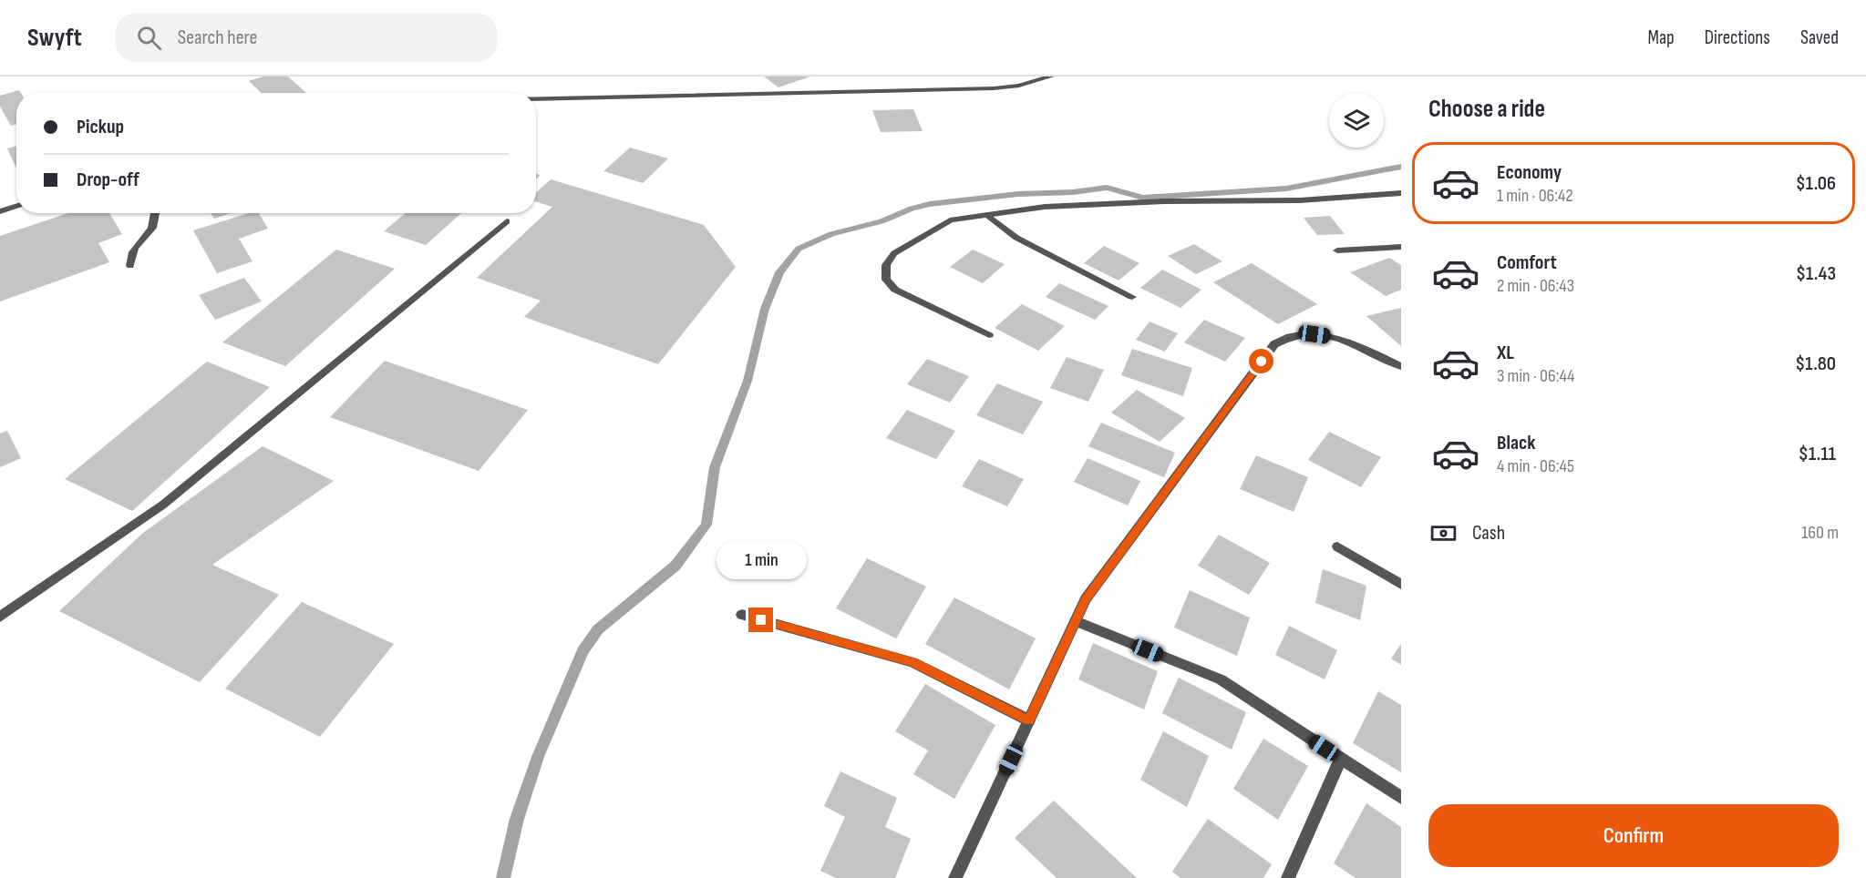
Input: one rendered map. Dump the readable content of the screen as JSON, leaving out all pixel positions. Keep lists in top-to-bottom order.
{
  "page": {
    "header": "Swyft",
    "search": "Search here",
    "nav": ["Map", "Directions", "Saved"],
    "heading": "Choose a ride",
    "banner": ["Pickup", "Drop-off"],
    "list": [
      {
        "name": "Economy",
        "note": "1 min · 06:42",
        "value": "$1.06"
      },
      {
        "name": "Comfort",
        "note": "2 min · 06:43",
        "value": "$1.43"
      },
      {
        "name": "XL",
        "note": "3 min · 06:44",
        "value": "$1.80"
      },
      {
        "name": "Black",
        "note": "4 min · 06:45",
        "value": "$1.11"
      }
    ],
    "pay": ["Cash", "160 m"],
    "bubble": "1 min",
    "buttons": "Confirm"
  }
}
